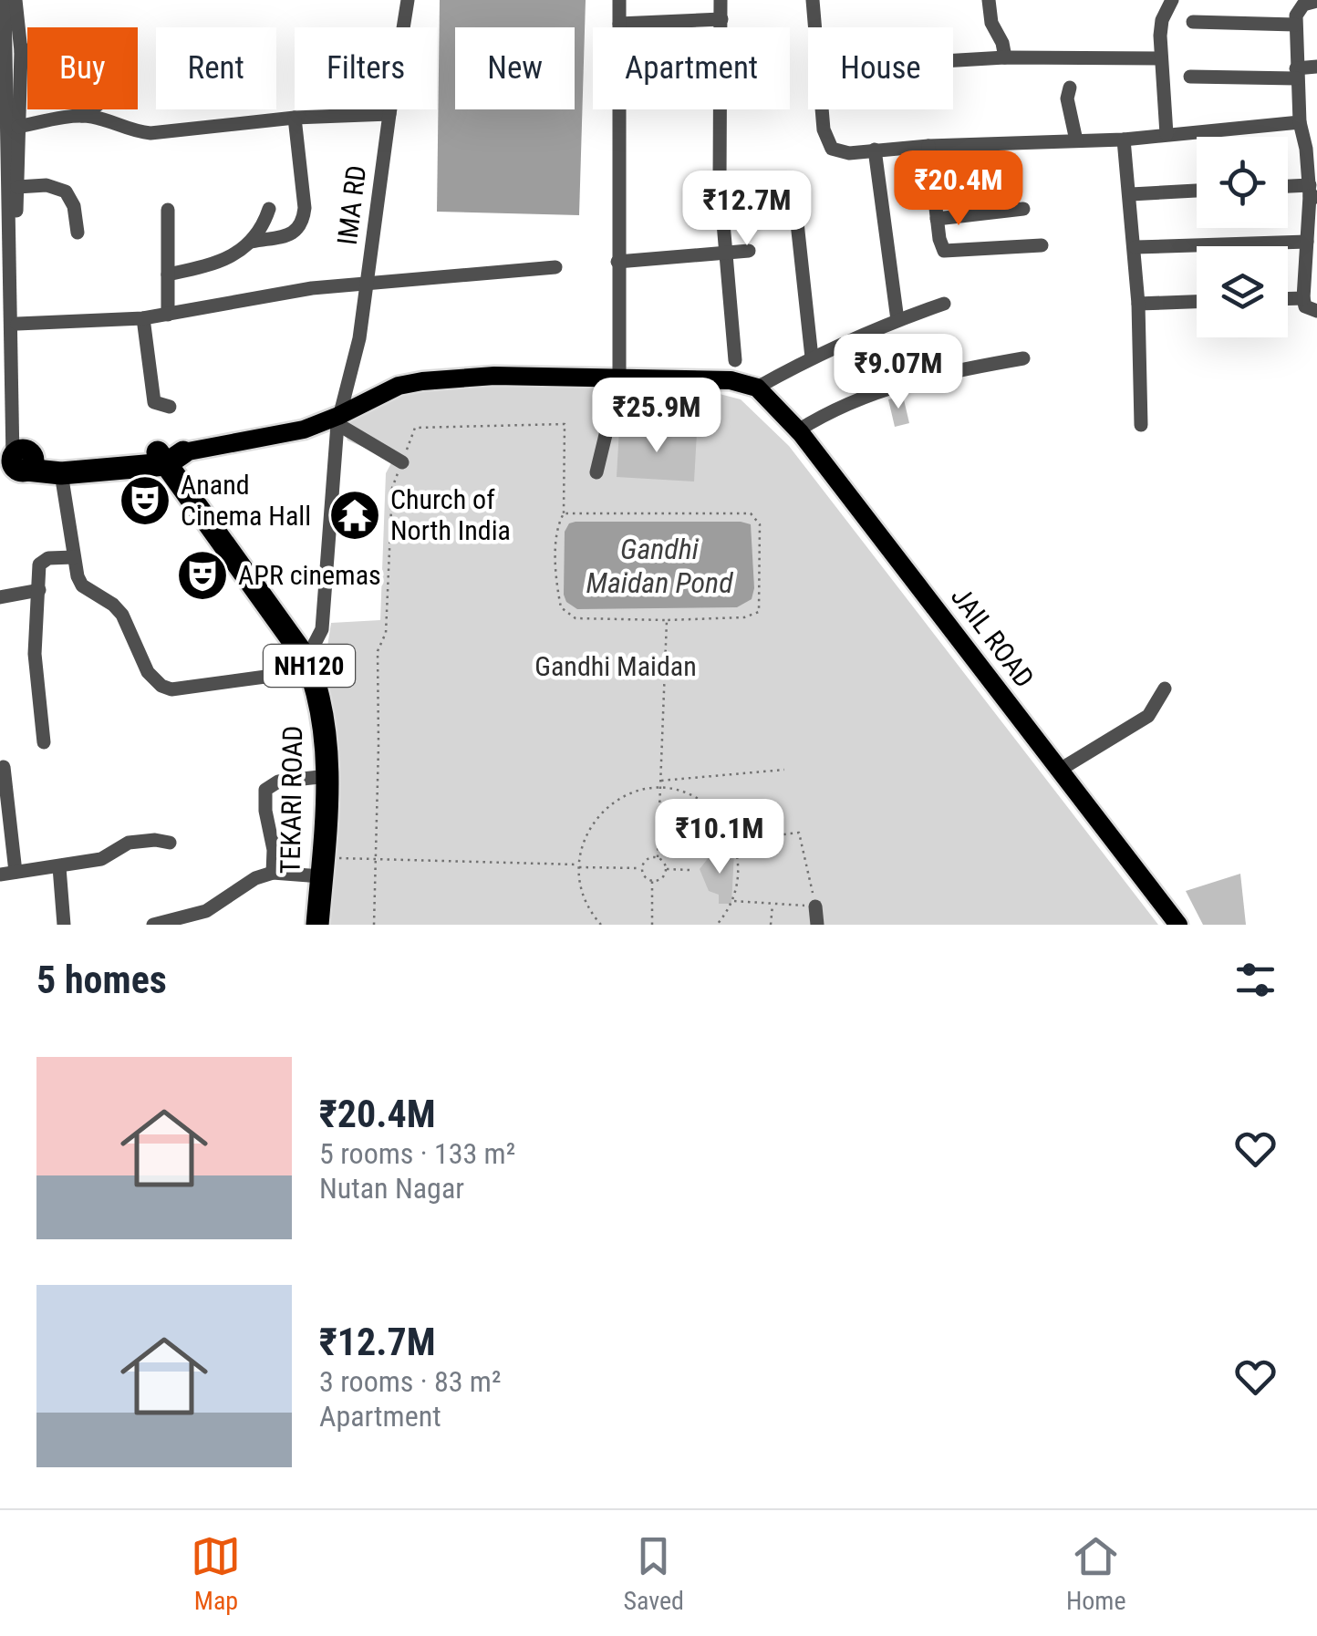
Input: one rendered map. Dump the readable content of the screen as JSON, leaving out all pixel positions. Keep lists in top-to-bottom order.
{
  "streets": {
    "highway": ["NH120", "TEKARI ROAD"],
    "main road": ["JAIL ROAD"],
    "street": ["IMA RD"]
  },
  "crossings": [
    ["IMA RD", "TEKARI ROAD"]
  ],
  "water": ["Gandhi Maidan Pond"],
  "parks": ["Gandhi Maidan"],
  "places": {
    "theatre": ["Anand Cinema Hall", "APR cinemas"],
    "temple": ["Church of North India"]
  },
  "page": {
    "chip": [
      "Buy",
      "Rent",
      "Filters",
      "New",
      "Apartment",
      "House"
    ],
    "price": [
      "₹20.4M",
      "₹12.7M",
      "₹9.07M",
      "₹25.9M",
      "₹10.1M"
    ],
    "heading": "5 homes",
    "list": [
      {
        "name": "₹20.4M",
        "note": "5 rooms · 133 m² · Nutan Nagar"
      },
      {
        "name": "₹12.7M",
        "note": "3 rooms · 83 m² · Apartment"
      }
    ],
    "tabs": ["Map", "Saved", "Home"]
  }
}
